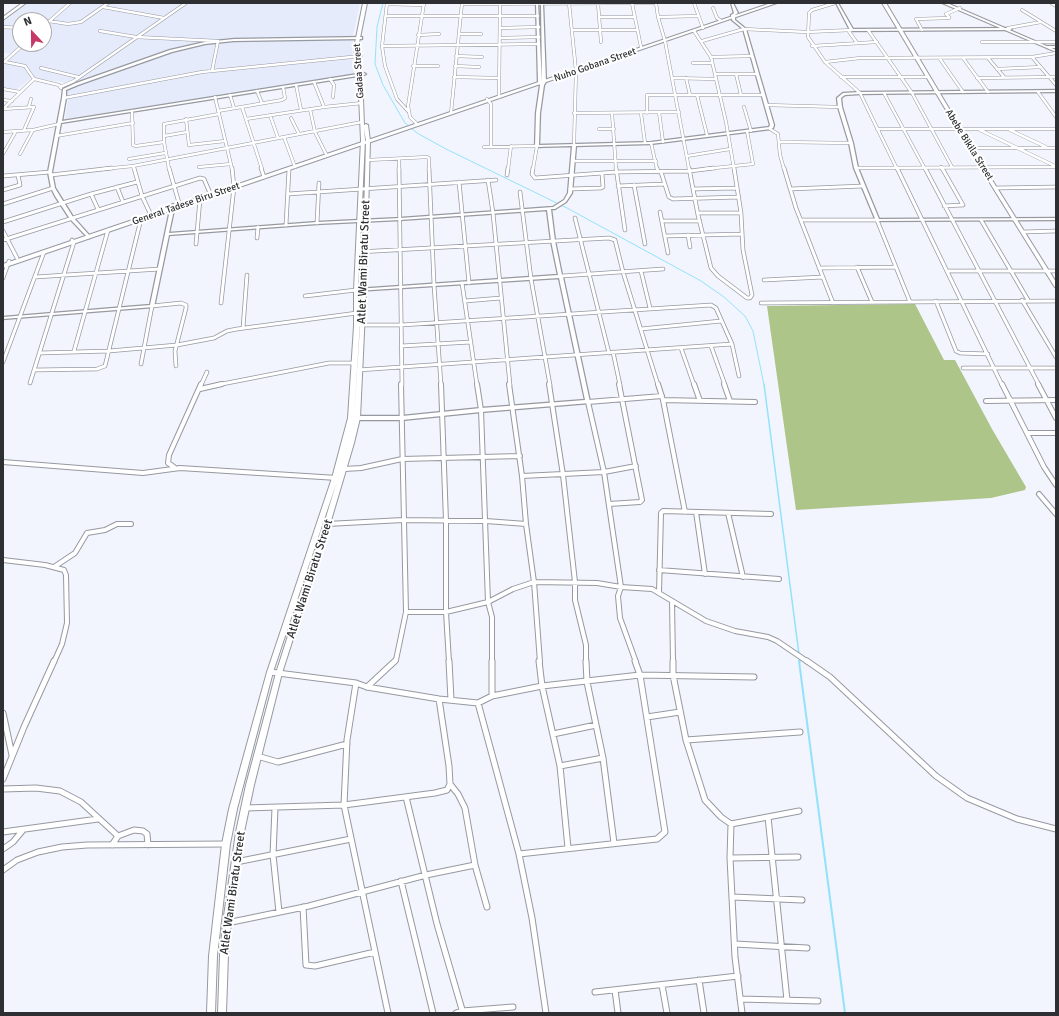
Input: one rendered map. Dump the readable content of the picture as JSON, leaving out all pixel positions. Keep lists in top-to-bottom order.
{
  "streets": {
    "main road": [
      "Nuho Gobana Street",
      "Gadaa Street",
      "Abebe Bikila Street",
      "General Tadese Biru Street",
      "Atlet Wami Biratu Street"
    ]
  },
  "crossings": [
    ["Nuho Gobana Street", "Gadaa Street"],
    ["Nuho Gobana Street", "General Tadese Biru Street"],
    ["Nuho Gobana Street", "Atlet Wami Biratu Street"],
    ["Gadaa Street", "General Tadese Biru Street"],
    ["Gadaa Street", "Atlet Wami Biratu Street"],
    ["General Tadese Biru Street", "Atlet Wami Biratu Street"]
  ],
  "north": "top"
}
